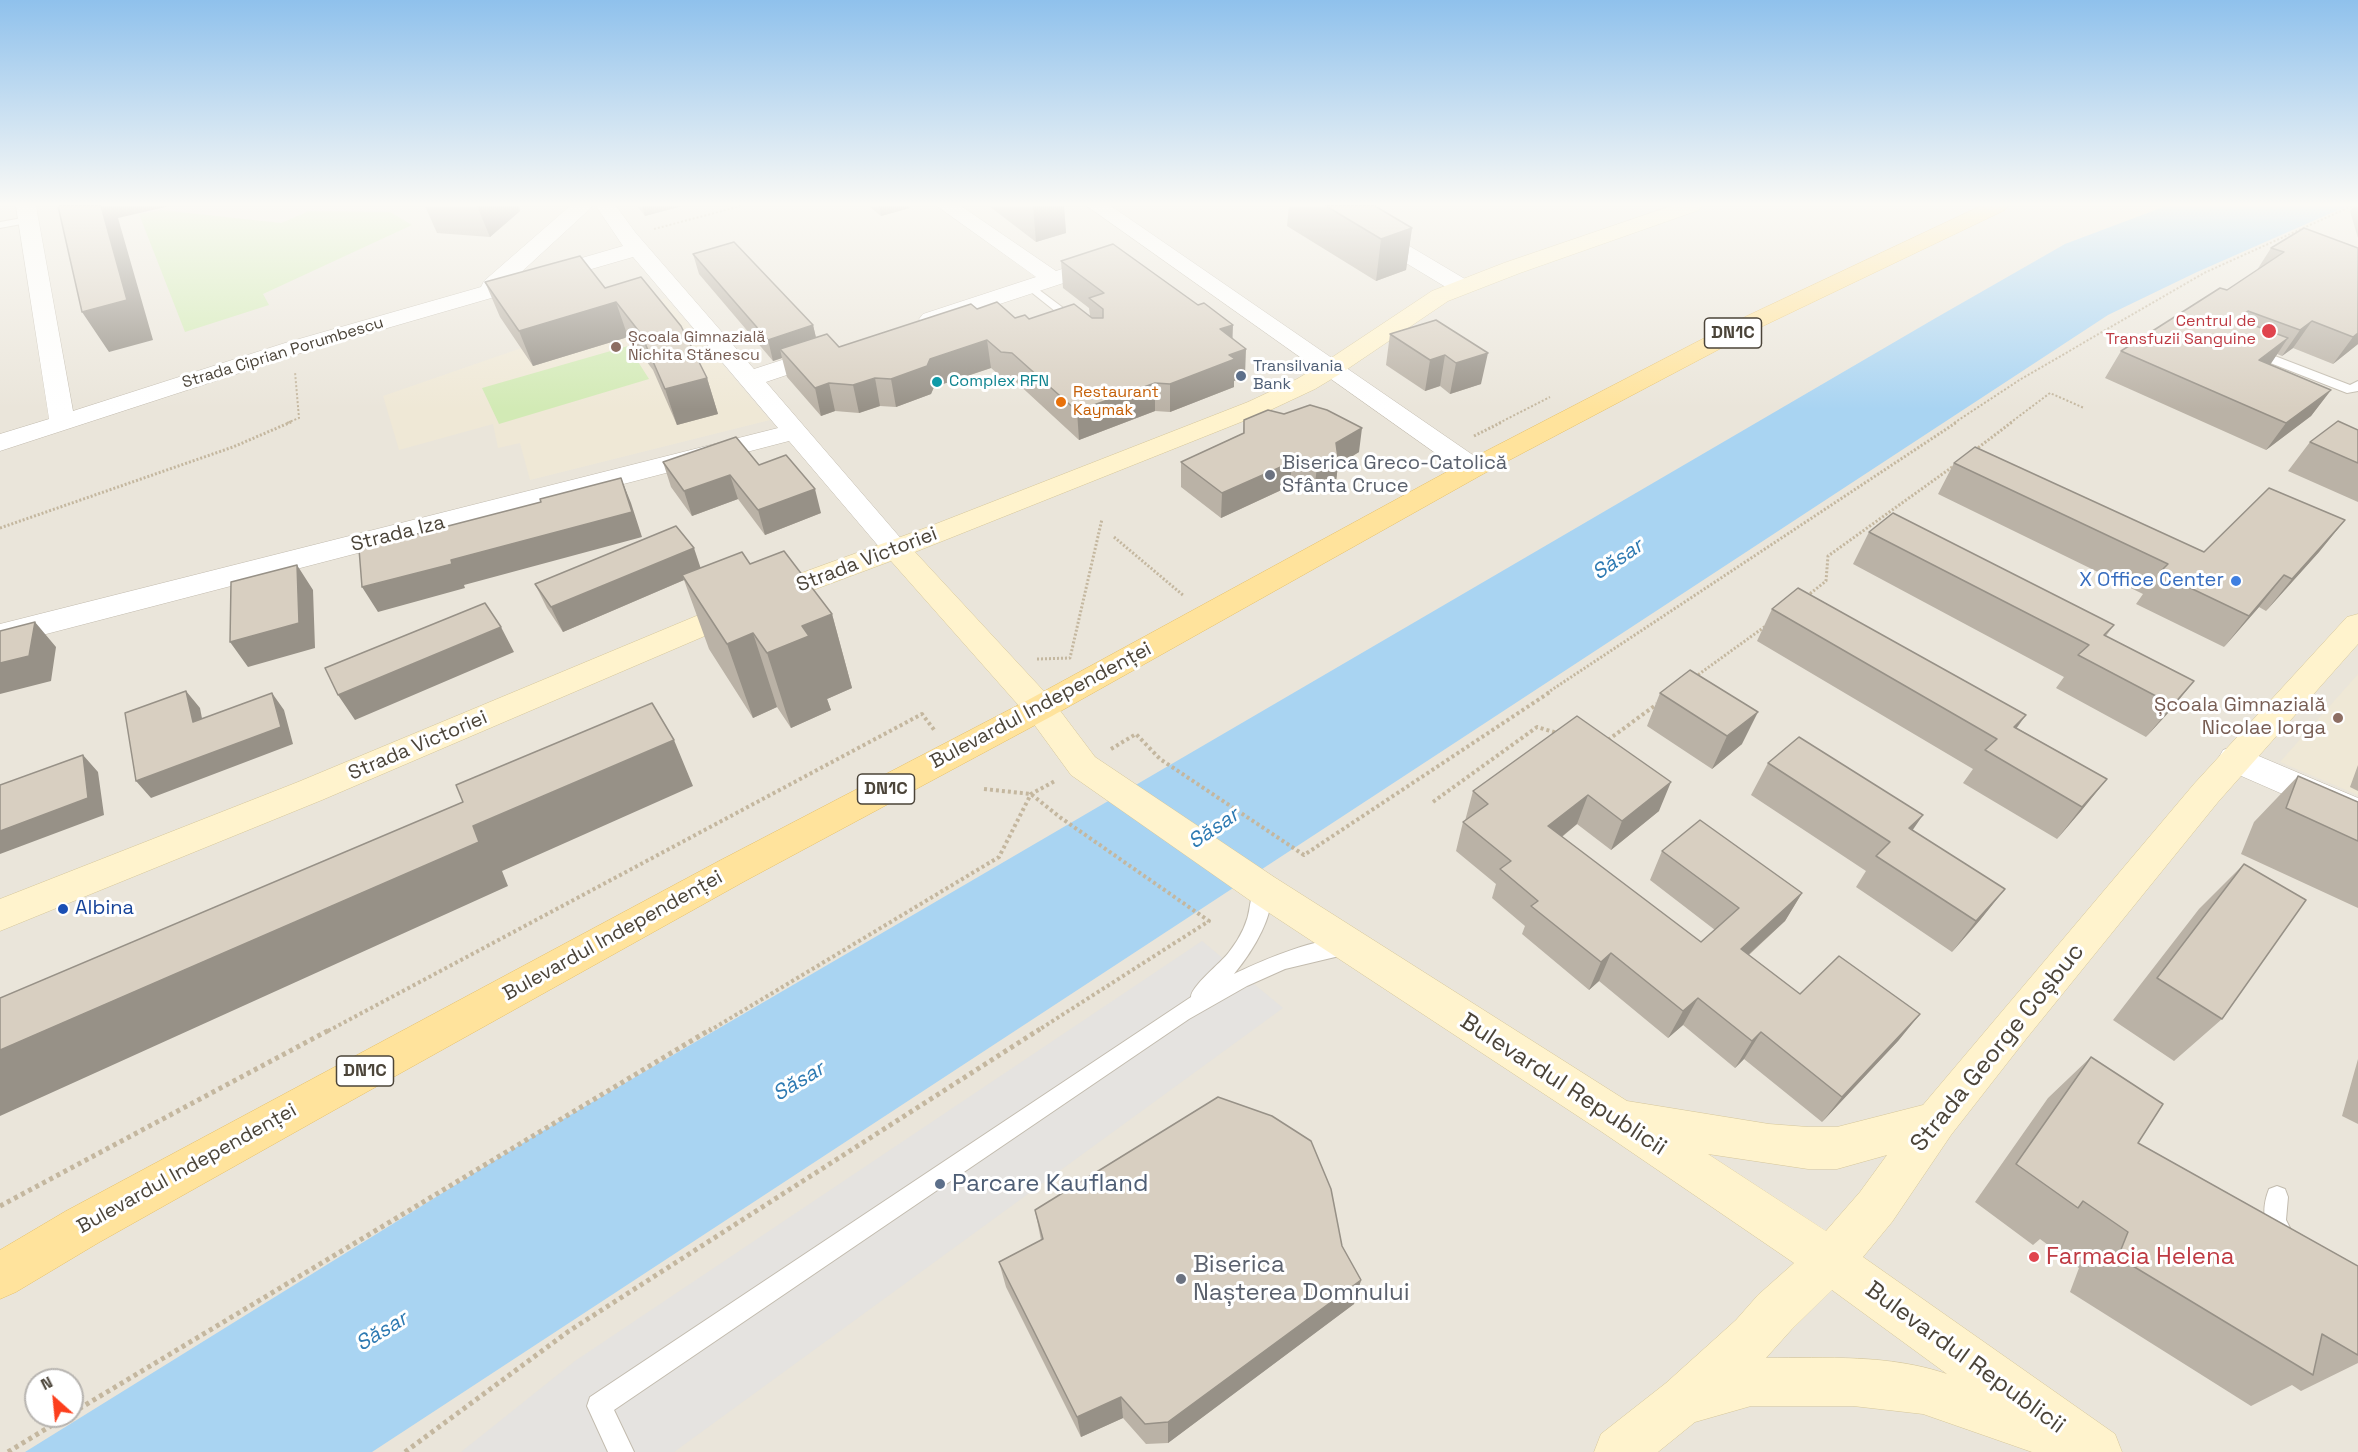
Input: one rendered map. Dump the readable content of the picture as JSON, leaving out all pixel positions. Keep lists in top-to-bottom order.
{
  "streets": {
    "main road": ["DN1C", "Bulevardul Independenței"],
    "street": [
      "Strada Ciprian Porumbescu",
      "Strada Iza",
      "Strada Victoriei",
      "Strada George Coșbuc",
      "Bulevardul Republicii"
    ]
  },
  "crossings": [
    ["Strada Victoriei", "Bulevardul Republicii"],
    ["Bulevardul Independenței", "Bulevardul Republicii"],
    ["Strada George Coșbuc", "Bulevardul Republicii"]
  ],
  "water": ["Săsar"],
  "places": [
    "Centrul de Transfuzii Sanguine",
    "Școala Gimnazială Nichita Stănescu",
    "Transilvania Bank",
    "Complex RFN",
    "Restaurant Kaymak",
    "Biserica Greco-Catolică Sfânta Cruce",
    "X Office Center",
    "Școala Gimnazială Nicolae Iorga",
    "Albina",
    "Parcare Kaufland",
    "Farmacia Helena",
    "Biserica Nașterea Domnului"
  ],
  "north": "top left"
}
